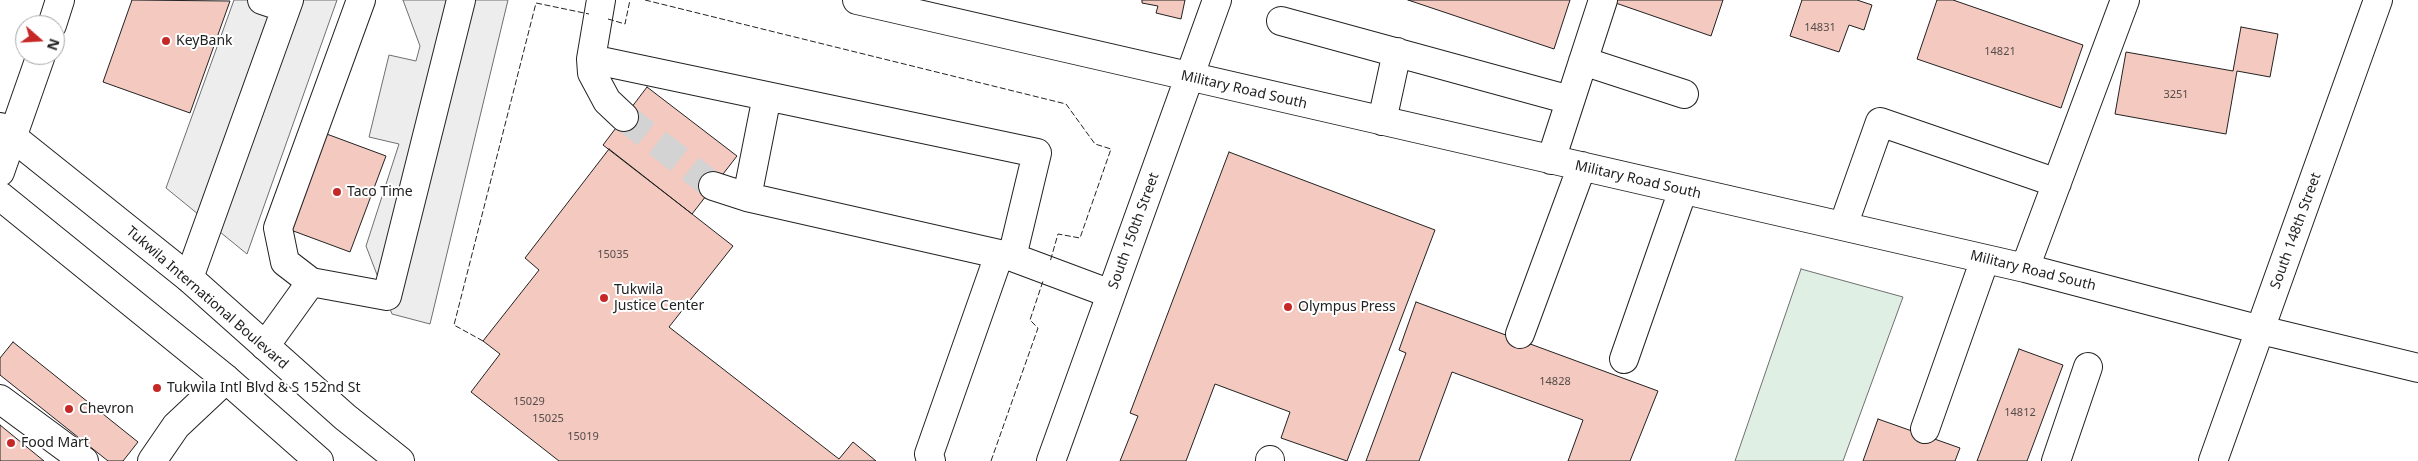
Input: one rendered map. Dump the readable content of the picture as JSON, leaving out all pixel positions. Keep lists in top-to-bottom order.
{
  "streets": {
    "street": [
      "Military Road South",
      "South 150th Street",
      "South 148th Street",
      "Tukwila International Boulevard"
    ]
  },
  "crossings": [
    ["Military Road South", "South 150th Street"],
    ["Military Road South", "South 148th Street"]
  ],
  "places": [
    "KeyBank",
    "Taco Time",
    "Tukwila Justice Center",
    "Olympus Press",
    "Tukwila Intl Blvd & S 152nd St",
    "Chevron",
    "Food Mart"
  ],
  "house_numbers": [
    "14831",
    "14821",
    "3251",
    "15035",
    "14828",
    "15029",
    "14812",
    "15025",
    "15019"
  ],
  "north": "right"
}
